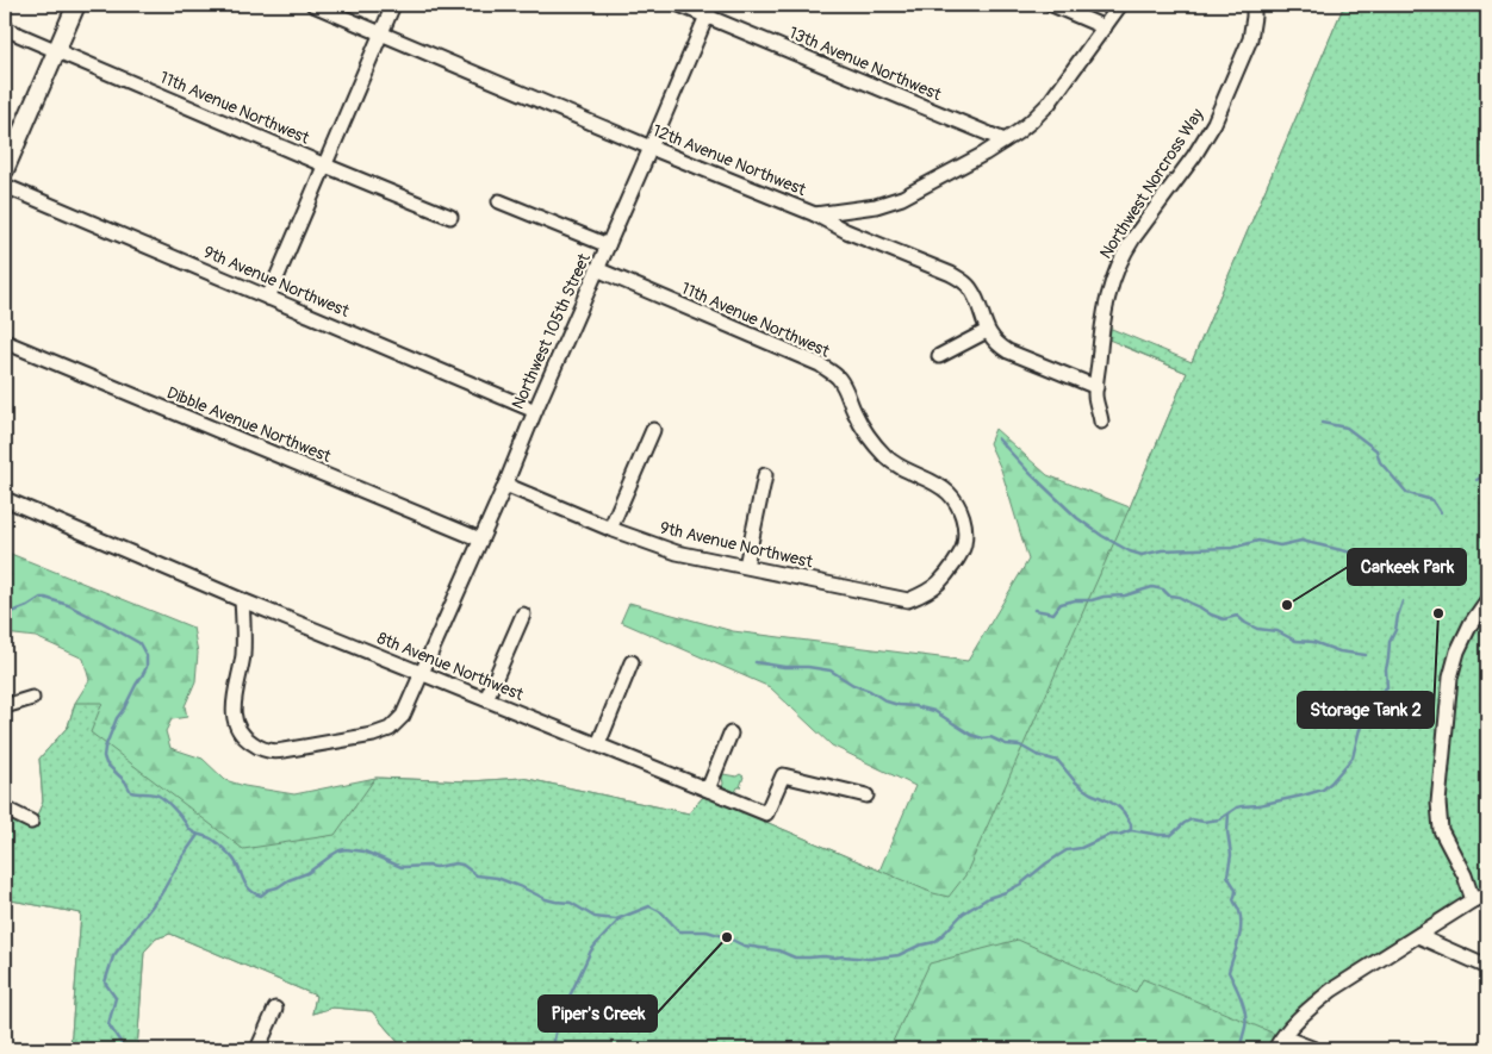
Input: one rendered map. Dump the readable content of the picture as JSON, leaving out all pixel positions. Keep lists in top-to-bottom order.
{
  "streets": {
    "street": [
      "13th Avenue Northwest",
      "11th Avenue Northwest",
      "12th Avenue Northwest",
      "Northwest Norcross Way",
      "9th Avenue Northwest",
      "Northwest 105th Street",
      "Dibble Avenue Northwest",
      "8th Avenue Northwest"
    ]
  },
  "crossings": [
    ["13th Avenue Northwest", "Northwest 105th Street"],
    ["11th Avenue Northwest", "9th Avenue Northwest"],
    ["11th Avenue Northwest", "Northwest 105th Street"],
    ["12th Avenue Northwest", "Northwest Norcross Way"],
    ["12th Avenue Northwest", "Northwest 105th Street"],
    ["9th Avenue Northwest", "Northwest 105th Street"],
    ["Northwest 105th Street", "Dibble Avenue Northwest"],
    ["Northwest 105th Street", "8th Avenue Northwest"]
  ],
  "places": ["Carkeek Park", "Storage Tank 2", "Piper's Creek"]
}
